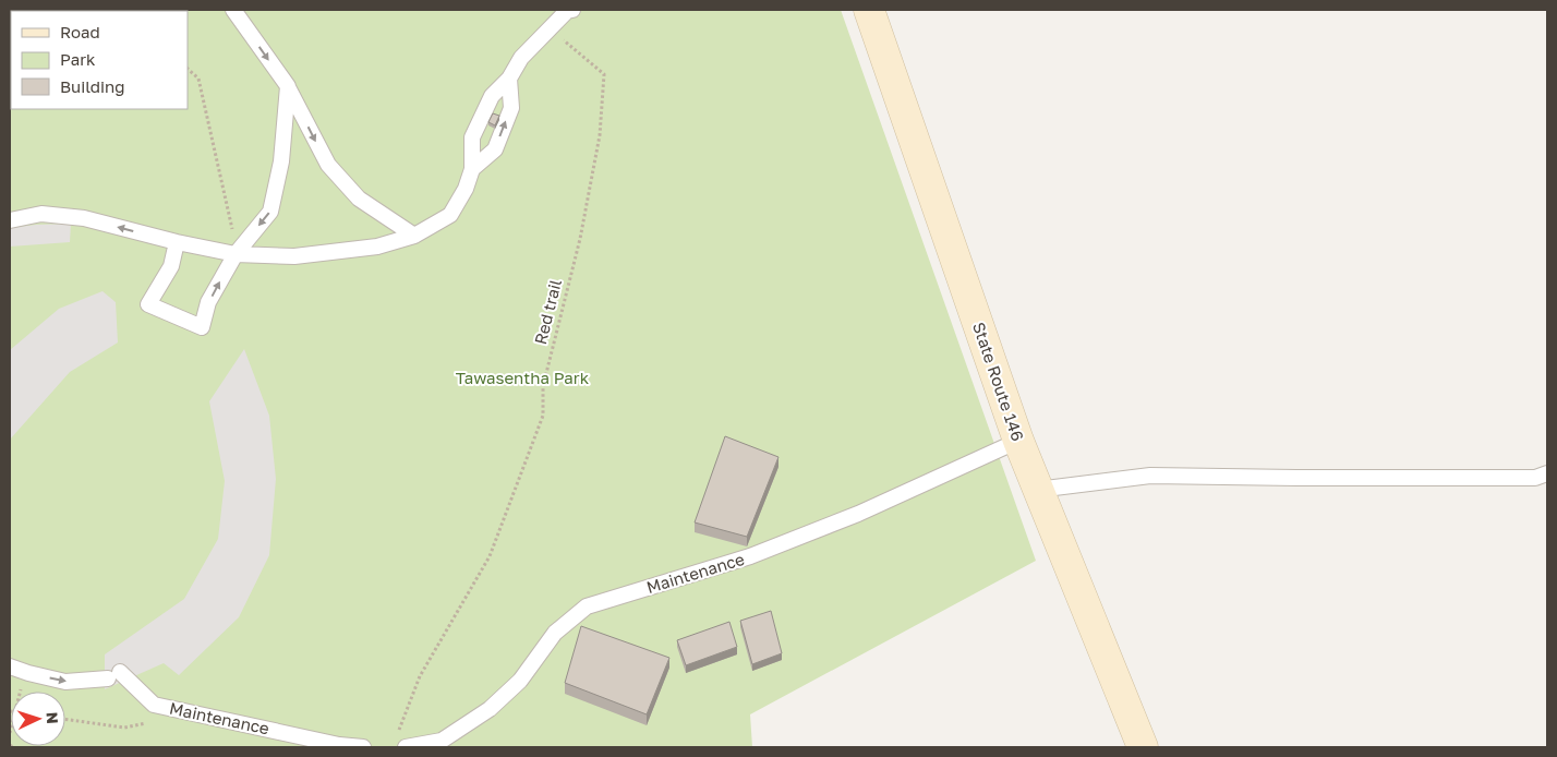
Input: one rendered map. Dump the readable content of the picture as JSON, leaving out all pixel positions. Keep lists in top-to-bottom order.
{
  "streets": {
    "main road": ["State Route 146"],
    "lane": ["Maintenance"],
    "path": ["Red trail"]
  },
  "crossings": [
    ["Red trail", "Maintenance"],
    ["State Route 146", "Maintenance"]
  ],
  "parks": ["Tawasentha Park"],
  "legend": ["Road", "Park", "Building"],
  "north": "right"
}
